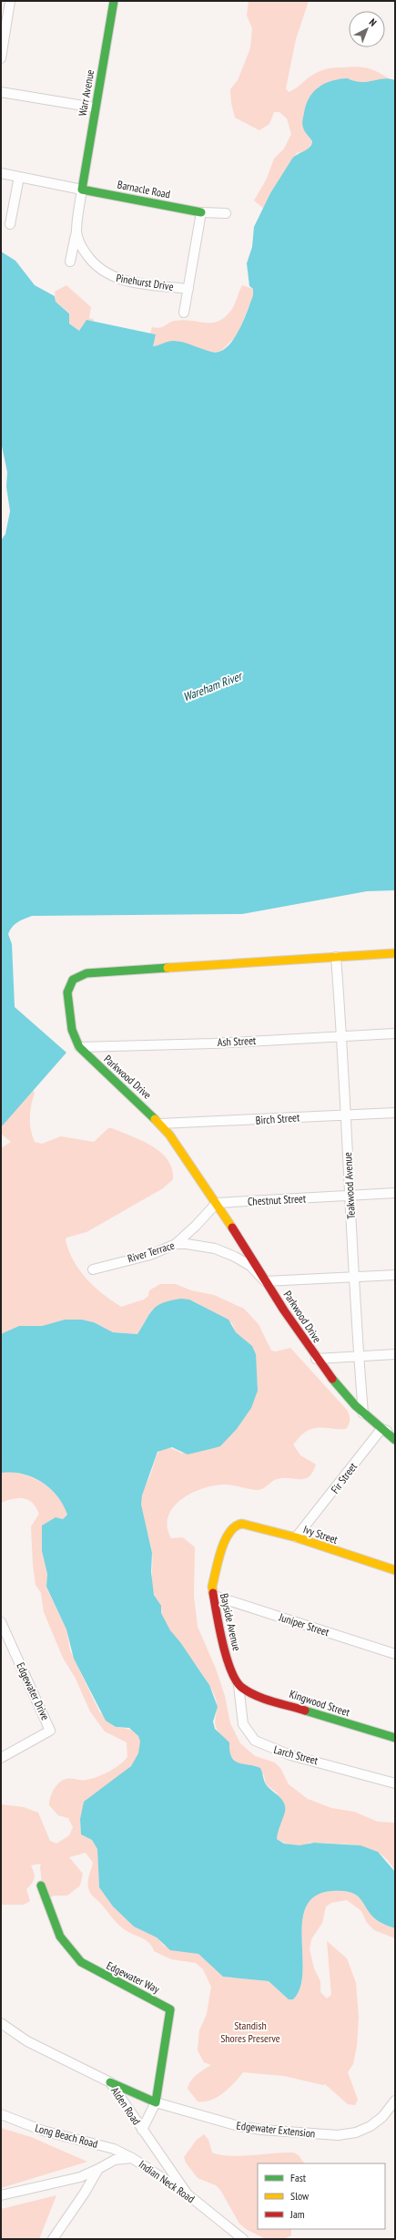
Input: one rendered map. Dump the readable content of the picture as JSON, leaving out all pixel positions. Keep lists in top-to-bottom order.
{
  "streets": {
    "street": [
      "Warr Avenue",
      "Barnacle Road",
      "Pinehurst Drive",
      "Ash Street",
      "Parkwood Drive",
      "Birch Street",
      "Teakwood Avenue",
      "Chestnut Street",
      "River Terrace",
      "Fir Street",
      "Ivy Street",
      "Bayside Avenue",
      "Juniper Street",
      "Edgewater Drive",
      "Kingwood Street",
      "Larch Street",
      "Edgewater Way",
      "Alden Road",
      "Edgewater Extension",
      "Long Beach Road",
      "Indian Neck Road"
    ]
  },
  "crossings": [
    ["Warr Avenue", "Barnacle Road"],
    ["Warr Avenue", "Pinehurst Drive"],
    ["Barnacle Road", "Pinehurst Drive"],
    ["Ash Street", "Parkwood Drive"],
    ["Ash Street", "Teakwood Avenue"],
    ["Parkwood Drive", "Birch Street"],
    ["Parkwood Drive", "Teakwood Avenue"],
    ["Parkwood Drive", "Chestnut Street"],
    ["Parkwood Drive", "River Terrace"],
    ["Parkwood Drive", "Fir Street"],
    ["Birch Street", "Teakwood Avenue"],
    ["Teakwood Avenue", "Chestnut Street"],
    ["Fir Street", "Ivy Street"],
    ["Ivy Street", "Bayside Avenue"],
    ["Bayside Avenue", "Juniper Street"],
    ["Bayside Avenue", "Kingwood Street"],
    ["Bayside Avenue", "Larch Street"],
    ["Kingwood Street", "Larch Street"],
    ["Edgewater Way", "Edgewater Extension"],
    ["Alden Road", "Indian Neck Road"],
    ["Long Beach Road", "Indian Neck Road"]
  ],
  "water": ["Wareham River"],
  "parks": ["Standish Shores Preserve"],
  "legend": ["Fast", "Slow", "Jam"],
  "north": "top right"
}
